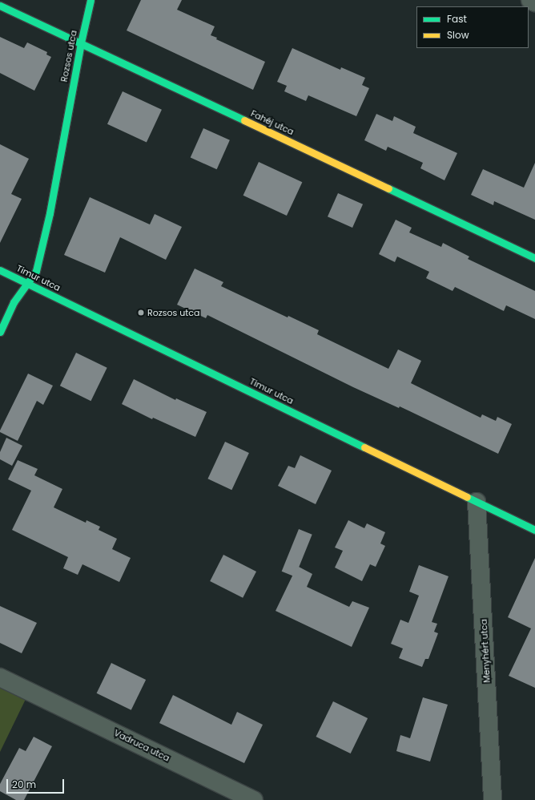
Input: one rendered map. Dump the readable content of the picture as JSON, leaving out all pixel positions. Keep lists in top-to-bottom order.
{
  "streets": {
    "street": [
      "Rozsos utca",
      "Fahéj utca",
      "Timur utca",
      "Menyhért utca",
      "Vadruca utca"
    ]
  },
  "crossings": [
    ["Rozsos utca", "Fahéj utca"],
    ["Rozsos utca", "Timur utca"],
    ["Timur utca", "Menyhért utca"]
  ],
  "places": ["Rozsos utca"],
  "legend": ["Fast", "Slow"],
  "scale_bar": "20 m"
}
